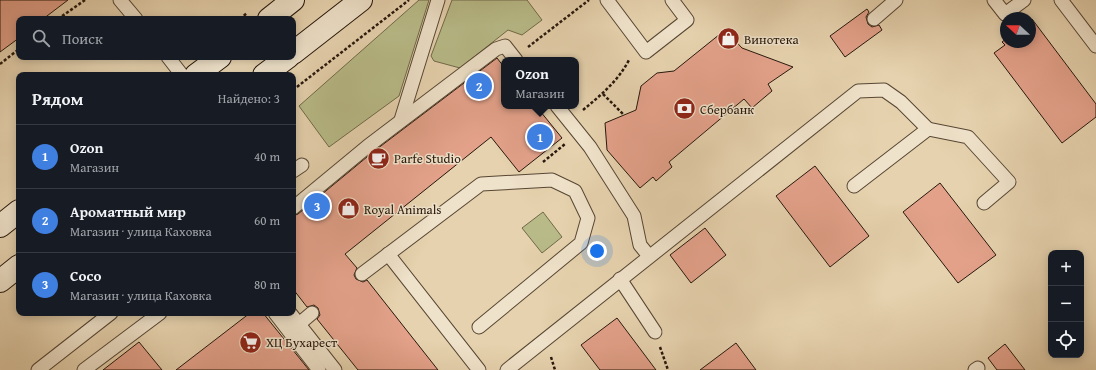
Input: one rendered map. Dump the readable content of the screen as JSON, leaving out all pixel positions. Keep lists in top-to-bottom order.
{
  "places": {
    "shop": ["Винотека", "Royal Animals"],
    "bank": ["Сбербанк"],
    "cafe": ["Parfe Studio"],
    "supermarket": ["ХЦ Бухарест"]
  },
  "north": "left",
  "page": {
    "search": "Поиск",
    "popup": ["Ozon", "Магазин"],
    "pins": ["2", "1", "3"],
    "heading": ["Рядом", "Найдено: 3"],
    "list": [
      {
        "mark": "1",
        "name": "Ozon",
        "note": "Магазин",
        "value": "40 m"
      },
      {
        "mark": "2",
        "name": "Ароматный мир",
        "note": "Магазин · улица Каховка",
        "value": "60 m"
      },
      {
        "mark": "3",
        "name": "Coco",
        "note": "Магазин · улица Каховка",
        "value": "80 m"
      }
    ],
    "map_buttons": ["+", "−"]
  }
}
